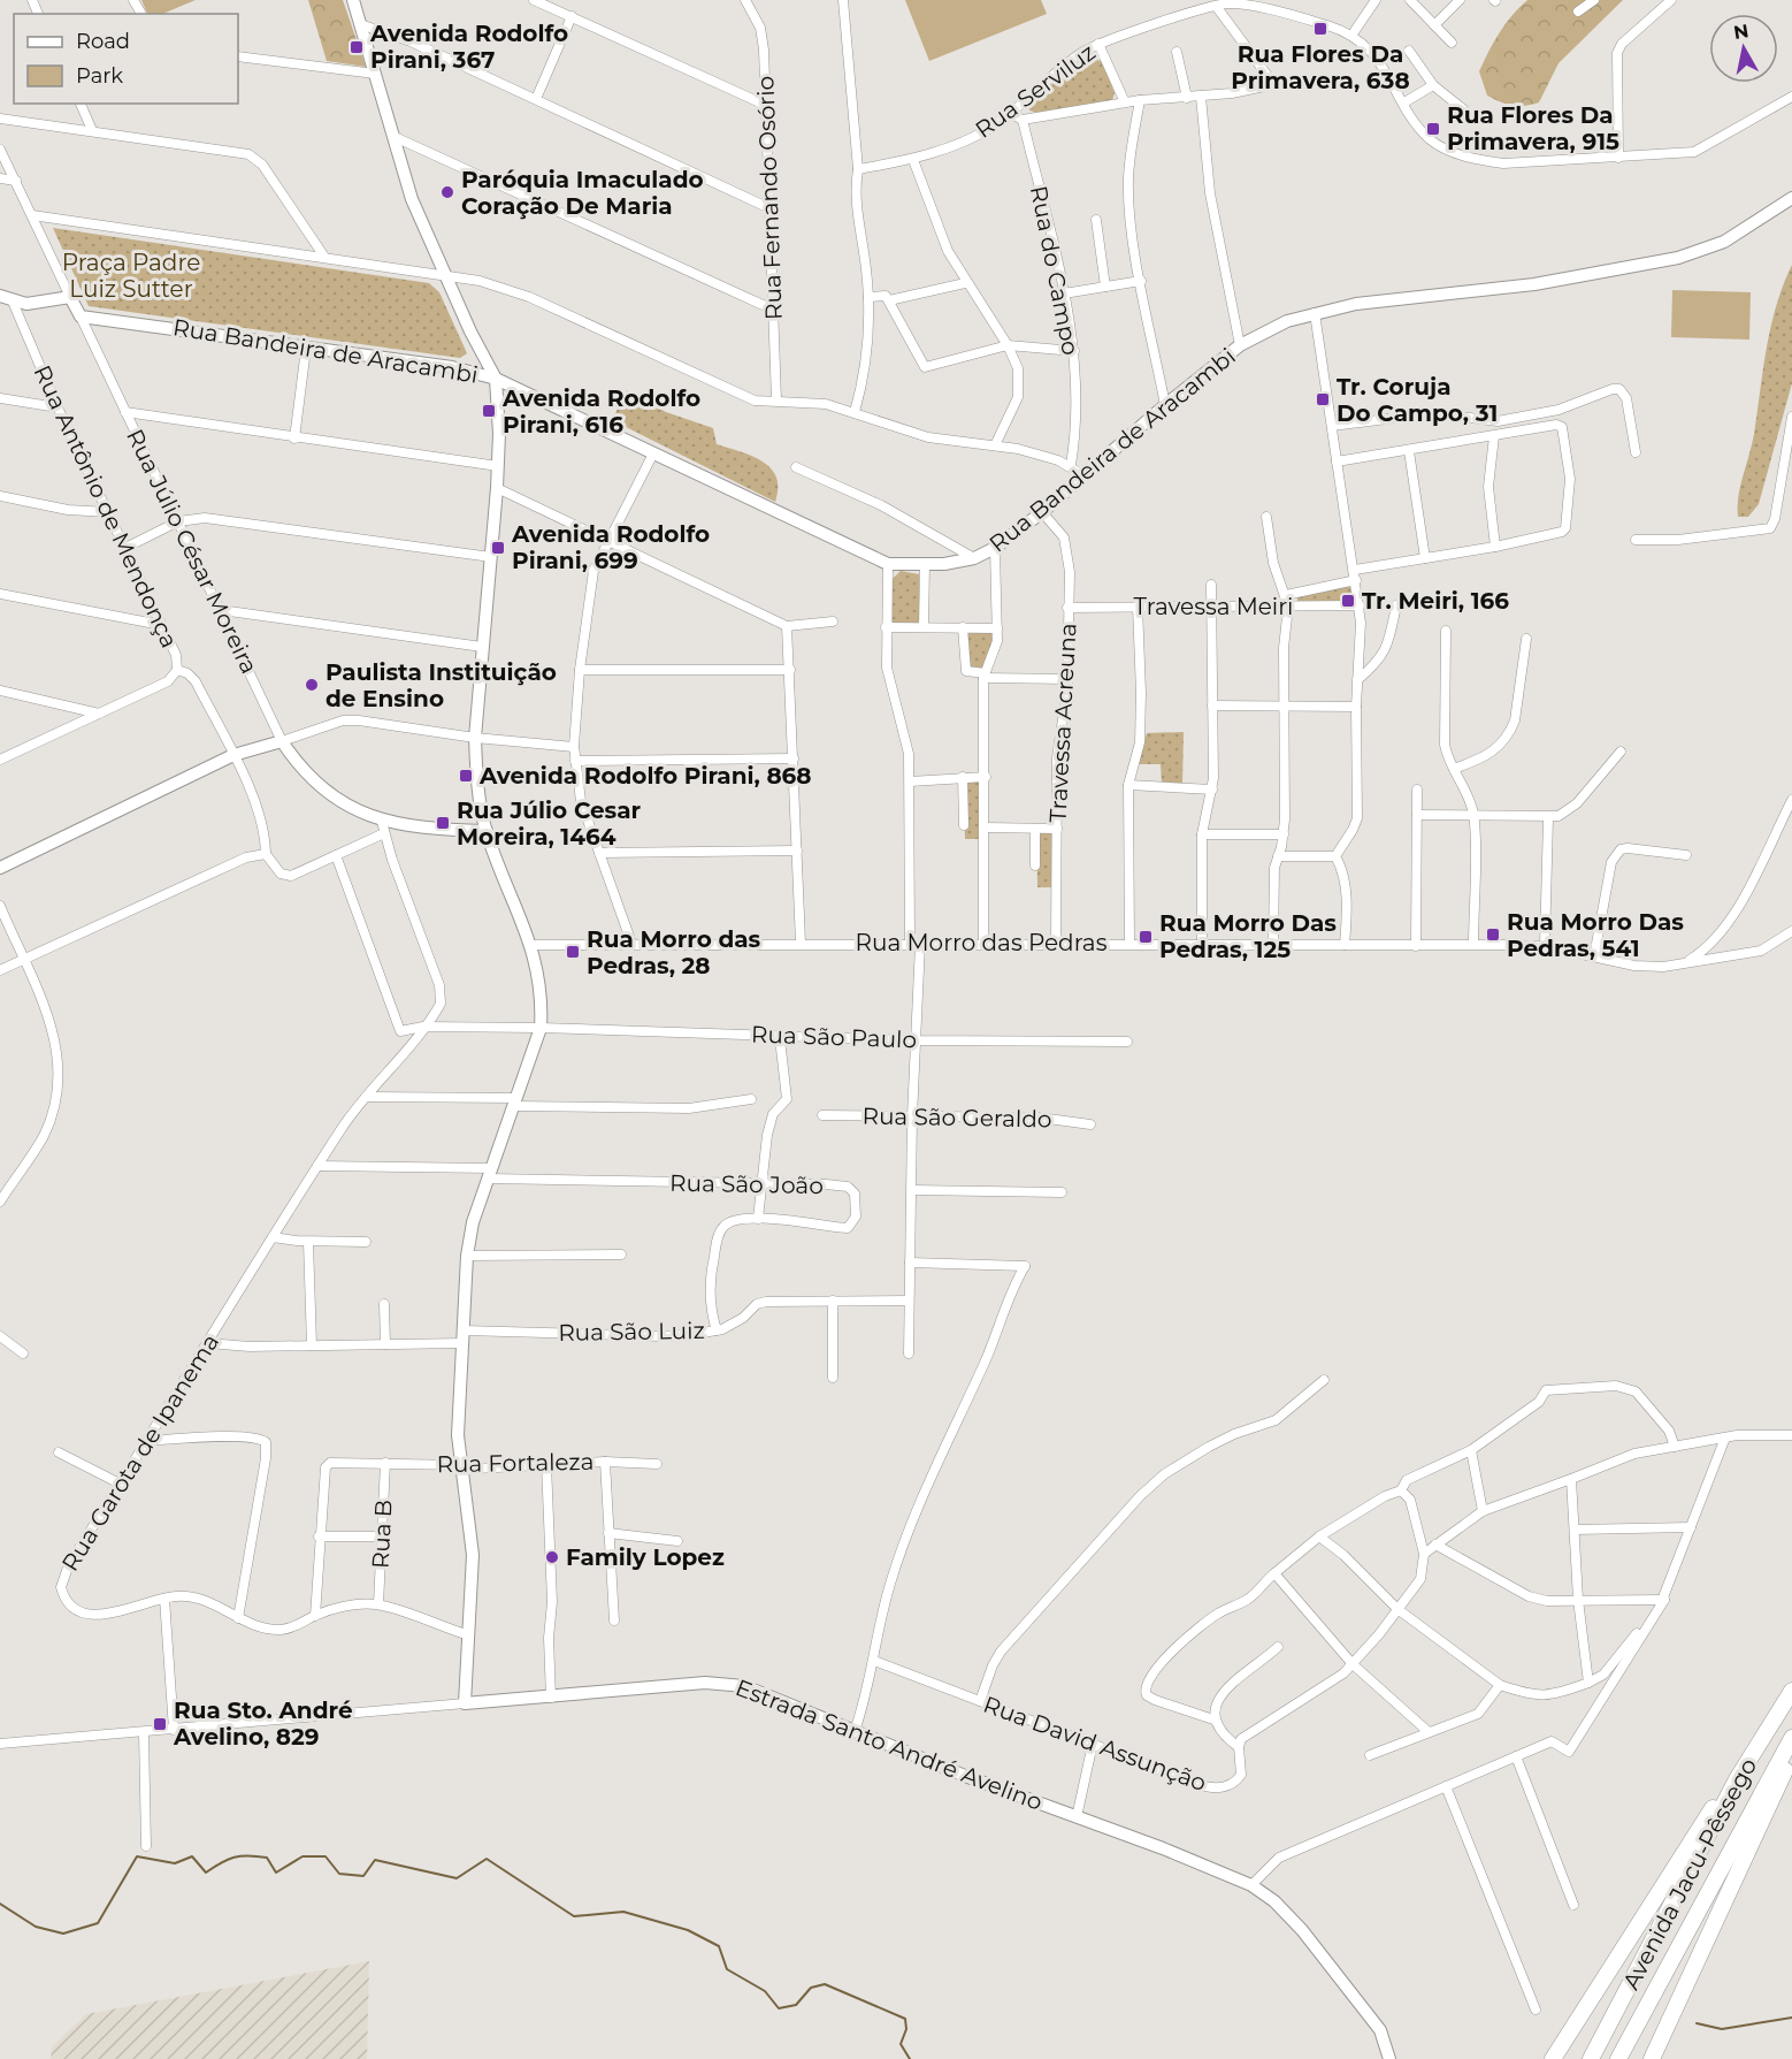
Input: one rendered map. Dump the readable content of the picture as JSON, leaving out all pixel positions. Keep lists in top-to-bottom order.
{
  "streets": {
    "highway": ["Avenida Jacu-Pêssego"],
    "main road": ["Rua Bandeira de Aracambi", "Rua Júlio César Moreira", "Estrada Santo André Avelino"],
    "street": [
      "Rua Serviluz",
      "Rua Fernando Osório",
      "Rua do Campo",
      "Rua Antônio de Mendonça",
      "Travessa Meiri",
      "Travessa Acreuna",
      "Rua Morro das Pedras",
      "Rua São Paulo",
      "Rua São Geraldo",
      "Rua São João",
      "Rua São Luiz",
      "Rua Garota de Ipanema",
      "Rua Fortaleza",
      "Rua B",
      "Rua David Assunção"
    ]
  },
  "crossings": [
    ["Rua Bandeira de Aracambi", "Rua Júlio César Moreira"],
    ["Rua Bandeira de Aracambi", "Travessa Acreuna"],
    ["Rua Júlio César Moreira", "Rua Garota de Ipanema"],
    ["Travessa Meiri", "Travessa Acreuna"],
    ["Travessa Acreuna", "Rua Morro das Pedras"],
    ["Rua São Paulo", "Rua Garota de Ipanema"],
    ["Rua São João", "Rua São Luiz"],
    ["Rua São João", "Rua Garota de Ipanema"],
    ["Rua São Luiz", "Rua Garota de Ipanema"],
    ["Rua Garota de Ipanema", "Rua B"],
    ["Rua Fortaleza", "Rua B"]
  ],
  "parks": ["Praça Padre Luiz Sutter"],
  "places": {
    "transit": [
      "Rua Flores Da Primavera, 638",
      "Avenida Rodolfo Pirani, 367",
      "Rua Flores Da Primavera, 915",
      "Tr. Coruja Do Campo, 31",
      "Avenida Rodolfo Pirani, 616",
      "Avenida Rodolfo Pirani, 699",
      "Tr. Meiri, 166",
      "Avenida Rodolfo Pirani, 868",
      "Rua Júlio Cesar Moreira, 1464",
      "Rua Morro Das Pedras, 541",
      "Rua Morro Das Pedras, 125",
      "Rua Morro das Pedras, 28",
      "Rua Sto. André Avelino, 829"
    ],
    "other": ["Paróquia Imaculado Coração De Maria", "Paulista Instituição de Ensino", "Family Lopez"]
  },
  "legend": ["Road", "Park"],
  "north": "top"
}
